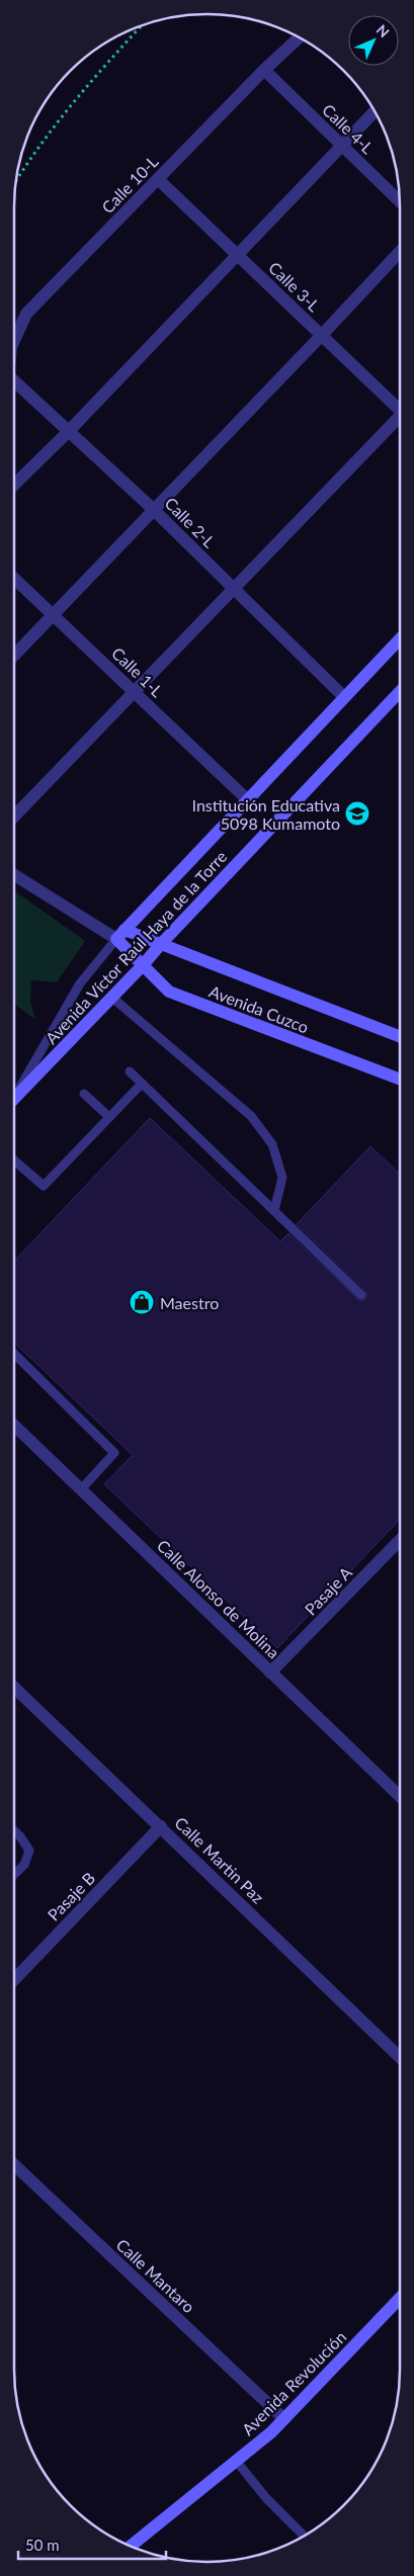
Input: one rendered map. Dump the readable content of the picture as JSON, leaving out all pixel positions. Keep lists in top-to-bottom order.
{
  "streets": {
    "street": [
      "Calle 4-L",
      "Calle 10-L",
      "Calle 3-L",
      "Calle 2-L",
      "Calle 1-L",
      "Avenida Víctor Raúl Haya de la Torre",
      "Avenida Cuzco",
      "Pasaje A",
      "Calle Alonso de Molina",
      "Calle Martin Paz",
      "Pasaje B",
      "Calle Mantaro",
      "Avenida Revolución"
    ]
  },
  "crossings": [
    ["Calle 4-L", "Calle 10-L"],
    ["Calle 10-L", "Calle 3-L"],
    ["Calle 2-L", "Avenida Víctor Raúl Haya de la Torre"],
    ["Calle 1-L", "Avenida Víctor Raúl Haya de la Torre"],
    ["Avenida Víctor Raúl Haya de la Torre", "Avenida Cuzco"],
    ["Pasaje A", "Calle Alonso de Molina"],
    ["Calle Martin Paz", "Pasaje B"],
    ["Calle Mantaro", "Avenida Revolución"]
  ],
  "places": {
    "school or university": ["Institución Educativa 5098 Kumamoto"],
    "shop": ["Maestro"]
  },
  "scale_bar": "50 m",
  "north": "top right"
}
